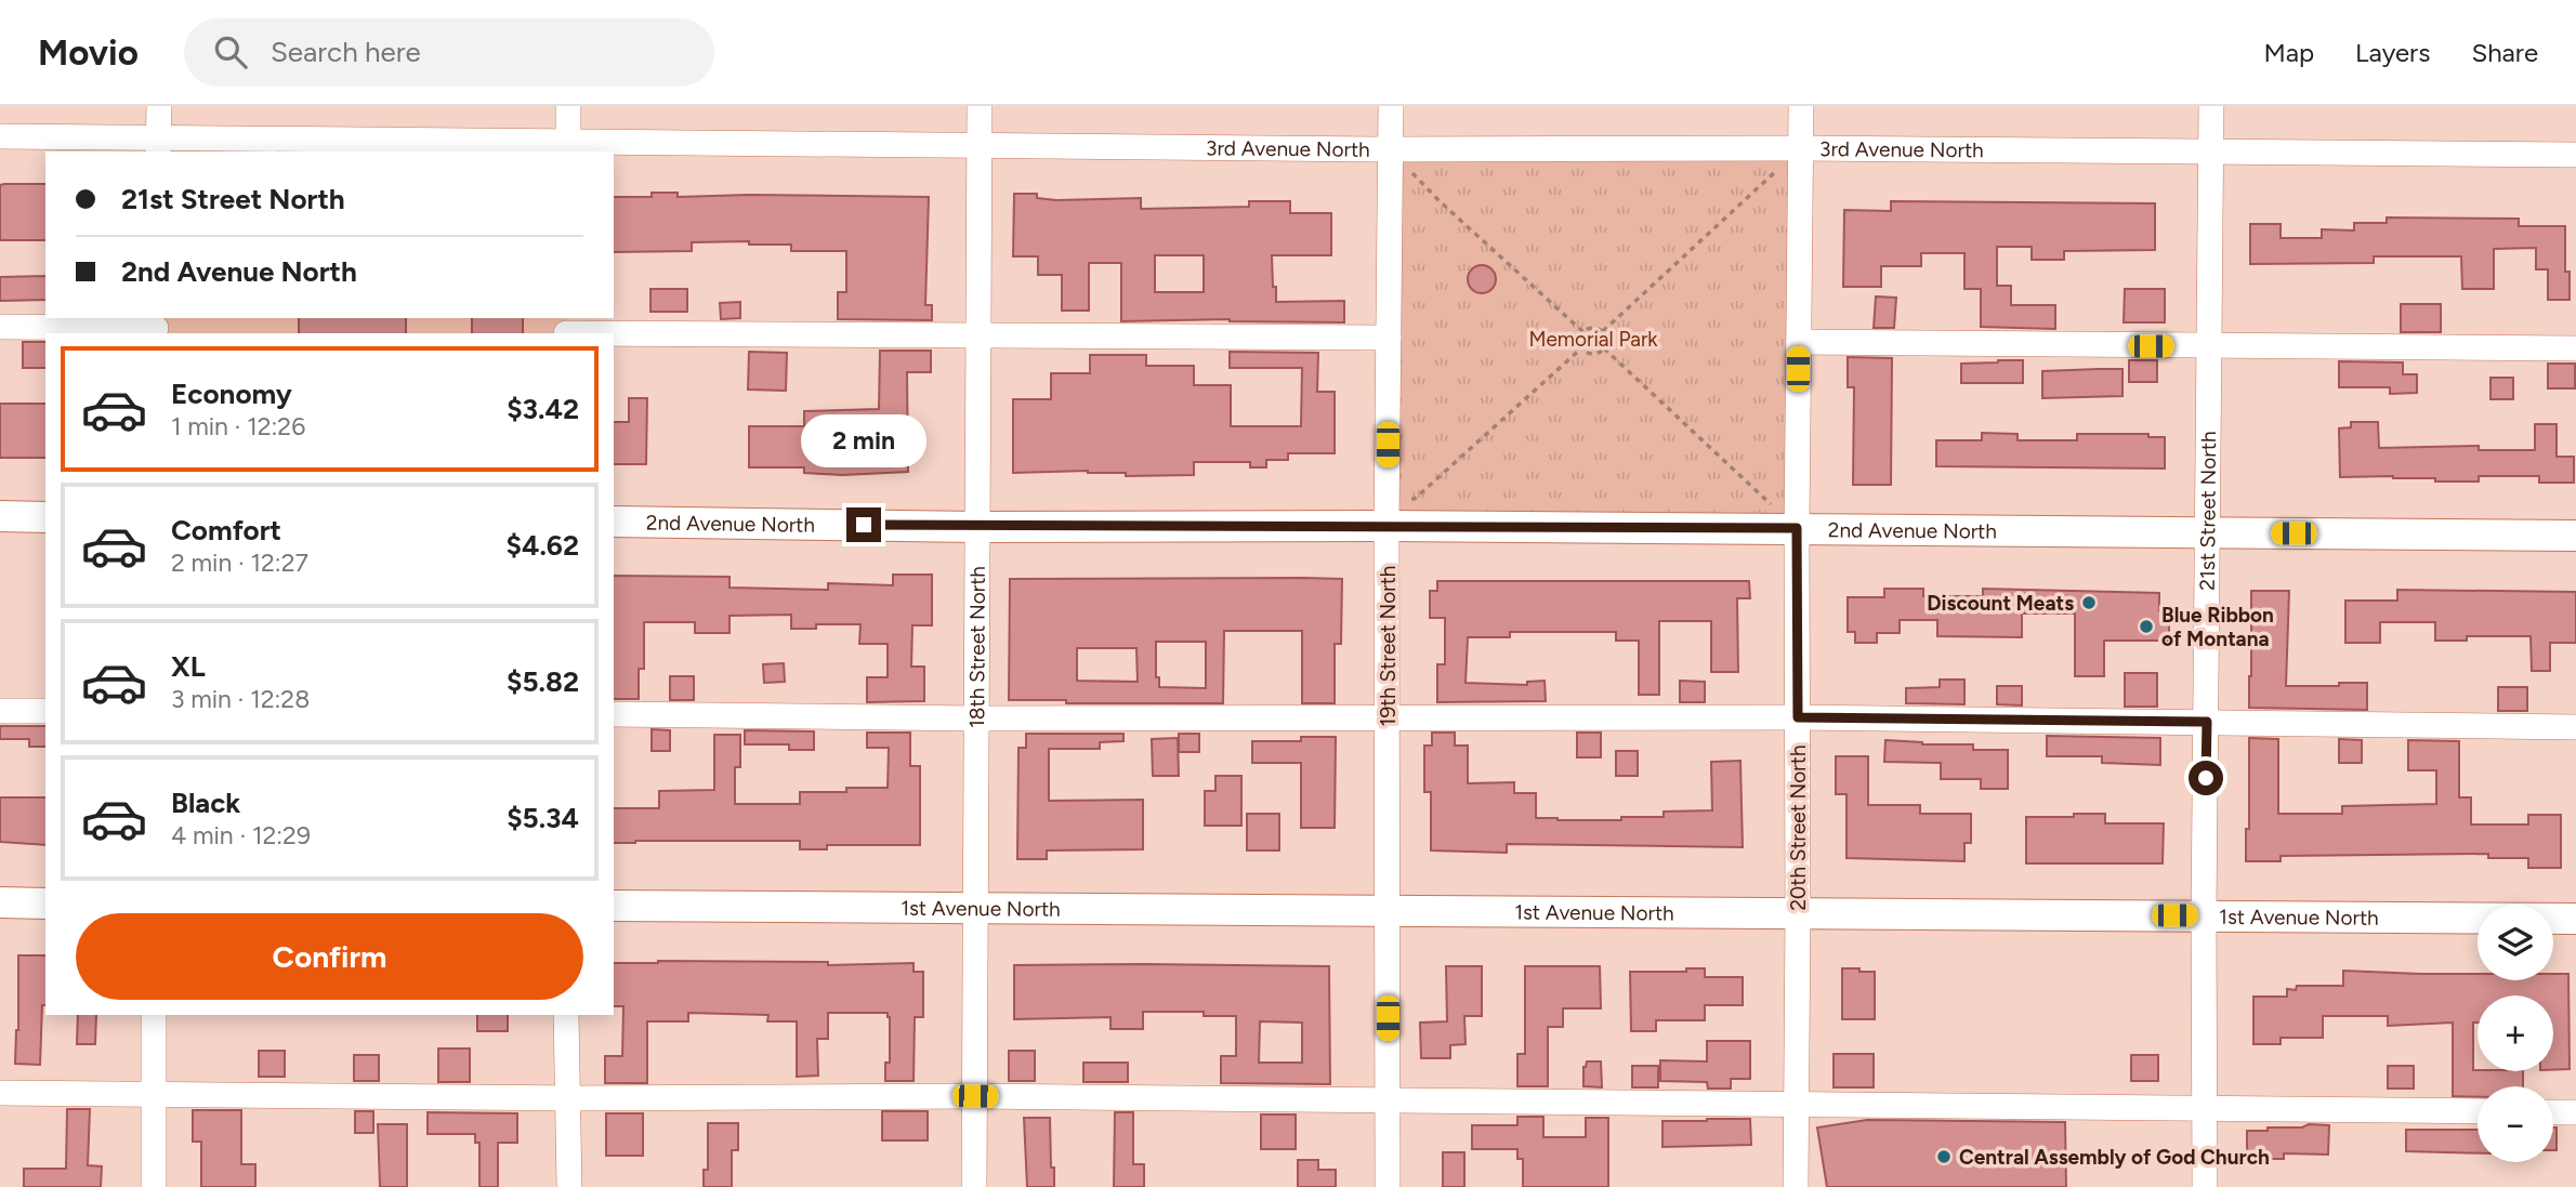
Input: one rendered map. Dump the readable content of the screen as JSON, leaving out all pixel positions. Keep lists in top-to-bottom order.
{
  "streets": {
    "main road": ["2nd Avenue North", "1st Avenue North"],
    "street": [
      "3rd Avenue North",
      "21st Street North",
      "18th Street North",
      "19th Street North",
      "20th Street North"
    ]
  },
  "crossings": [
    ["3rd Avenue North", "21st Street North"],
    ["3rd Avenue North", "18th Street North"],
    ["3rd Avenue North", "19th Street North"],
    ["3rd Avenue North", "20th Street North"],
    ["21st Street North", "2nd Avenue North"],
    ["21st Street North", "1st Avenue North"],
    ["2nd Avenue North", "18th Street North"],
    ["2nd Avenue North", "19th Street North"],
    ["2nd Avenue North", "20th Street North"],
    ["18th Street North", "1st Avenue North"],
    ["19th Street North", "1st Avenue North"],
    ["20th Street North", "1st Avenue North"]
  ],
  "parks": ["Memorial Park"],
  "places": ["Discount Meats", "Blue Ribbon of Montana", "Central Assembly of God Church"],
  "page": {
    "header": "Movio",
    "search": "Search here",
    "nav": ["Map", "Layers", "Share"],
    "banner": ["21st Street North", "2nd Avenue North"],
    "list": [
      {
        "name": "Economy",
        "note": "1 min · 12:26",
        "value": "$3.42"
      },
      {
        "name": "Comfort",
        "note": "2 min · 12:27",
        "value": "$4.62"
      },
      {
        "name": "XL",
        "note": "3 min · 12:28",
        "value": "$5.82"
      },
      {
        "name": "Black",
        "note": "4 min · 12:29",
        "value": "$5.34"
      }
    ],
    "bubble": "2 min",
    "buttons": "Confirm",
    "map_buttons": ["+", "−"]
  }
}
